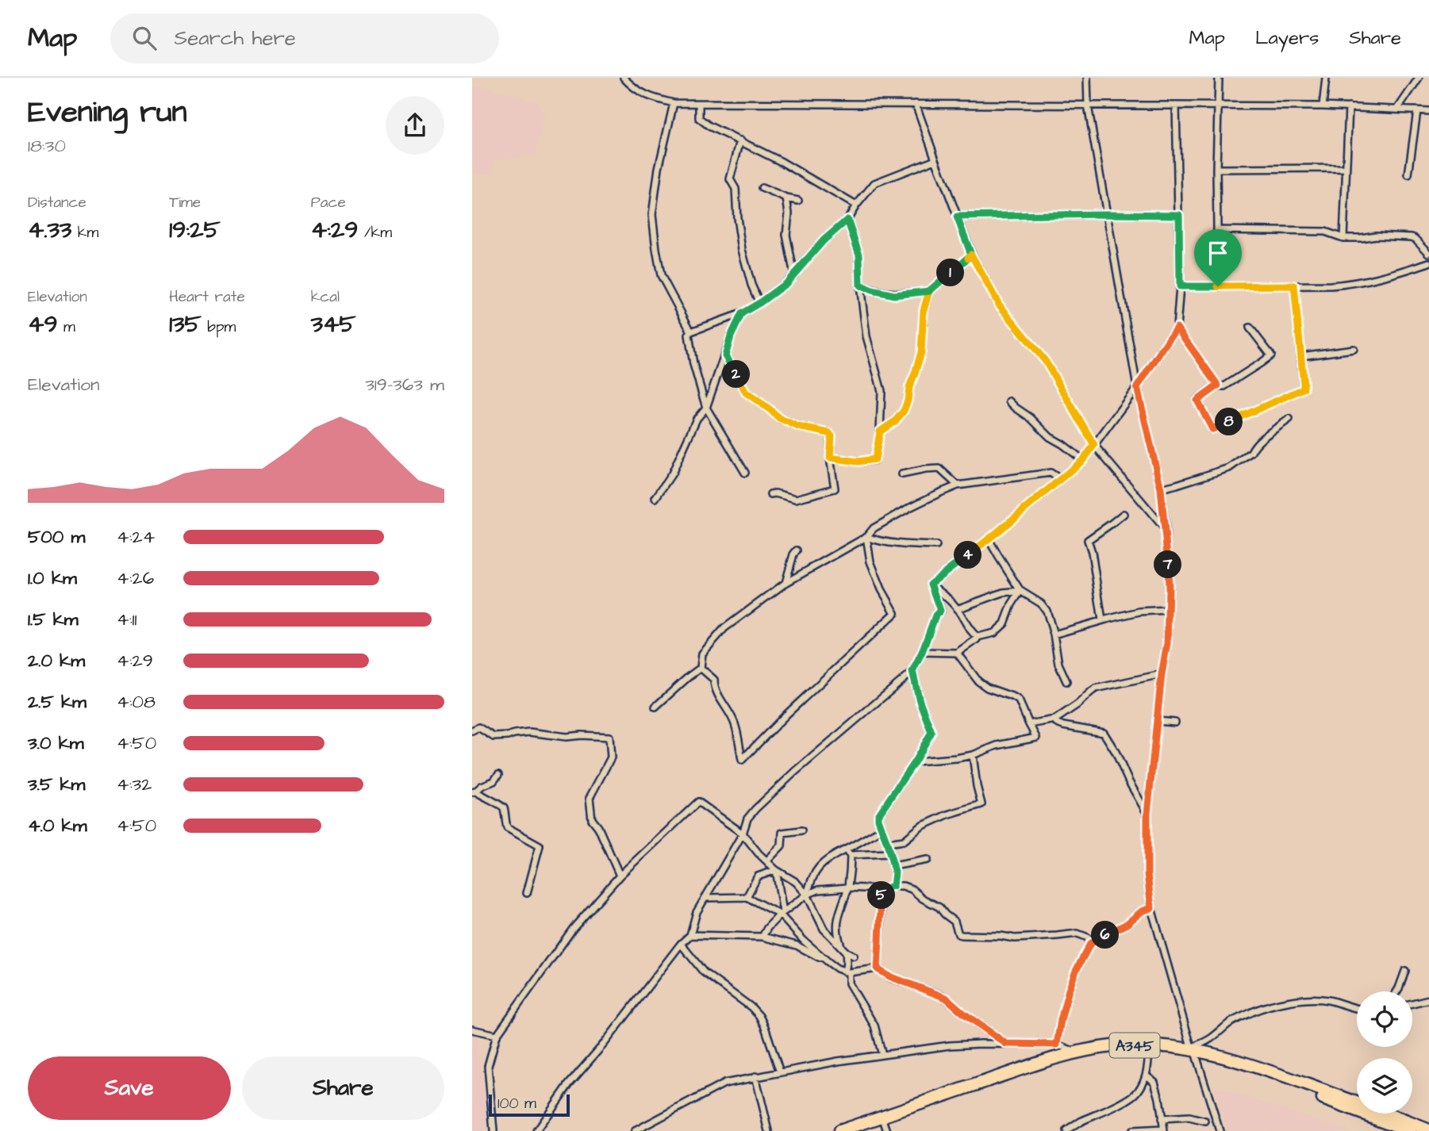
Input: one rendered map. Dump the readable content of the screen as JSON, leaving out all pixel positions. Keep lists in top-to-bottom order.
{
  "streets": {
    "highway": ["A345"]
  },
  "scale_bar": "100 m",
  "page": {
    "header": "Map",
    "search": "Search here",
    "nav": ["Map", "Layers", "Share"],
    "heading": ["Evening run", "18:30"],
    "stats": [
      ["Distance", "4.33 km"],
      ["Time", "19:25"],
      ["Pace", "4:29 /km"],
      ["Elevation", "49 m"],
      ["Heart rate", "135 bpm"],
      ["kcal", "345"]
    ],
    "pins": [
      "1",
      "2",
      "8",
      "4",
      "7",
      "5",
      "6"
    ],
    "chart": ["Elevation", "319–363 m"],
    "list": [
      {
        "name": "500 m",
        "note": "4:24"
      },
      {
        "name": "1.0 km",
        "note": "4:26"
      },
      {
        "name": "1.5 km",
        "note": "4:11"
      },
      {
        "name": "2.0 km",
        "note": "4:29"
      },
      {
        "name": "2.5 km",
        "note": "4:08"
      },
      {
        "name": "3.0 km",
        "note": "4:50"
      },
      {
        "name": "3.5 km",
        "note": "4:32"
      },
      {
        "name": "4.0 km",
        "note": "4:50"
      }
    ],
    "buttons": ["Save", "Share"],
    "scale": "100 m"
  }
}
